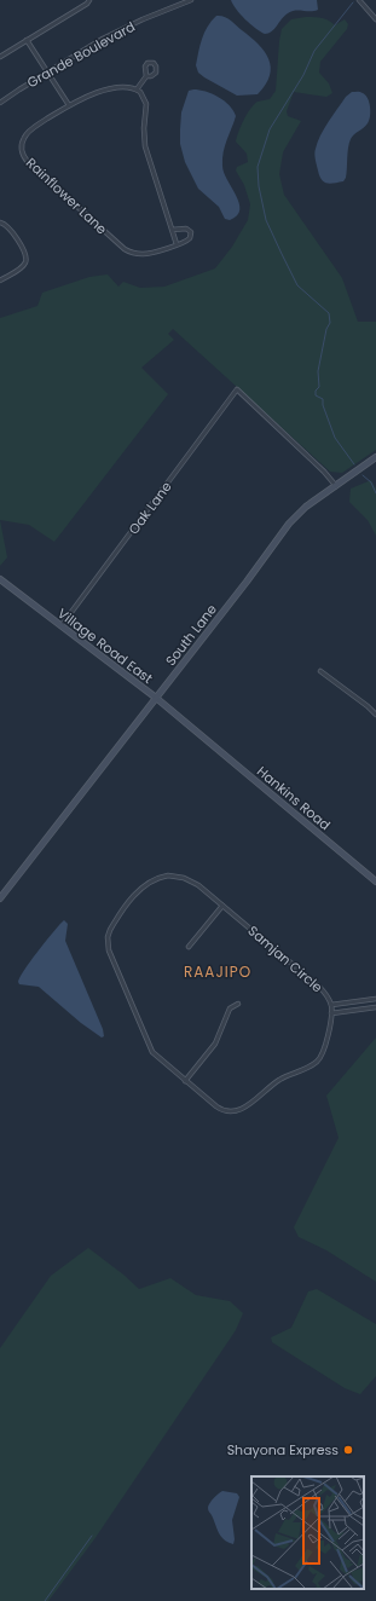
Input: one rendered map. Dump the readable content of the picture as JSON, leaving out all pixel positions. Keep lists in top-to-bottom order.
{
  "streets": {
    "street": [
      "Grande Boulevard",
      "Rainflower Lane",
      "Oak Lane",
      "South Lane",
      "Village Road East",
      "Hankins Road",
      "Samjan Circle"
    ]
  },
  "crossings": [
    ["Oak Lane", "South Lane"],
    ["Oak Lane", "Village Road East"],
    ["South Lane", "Village Road East"],
    ["Village Road East", "Hankins Road"]
  ],
  "districts": ["RAAJIPO"],
  "places": ["Shayona Express"]
}
